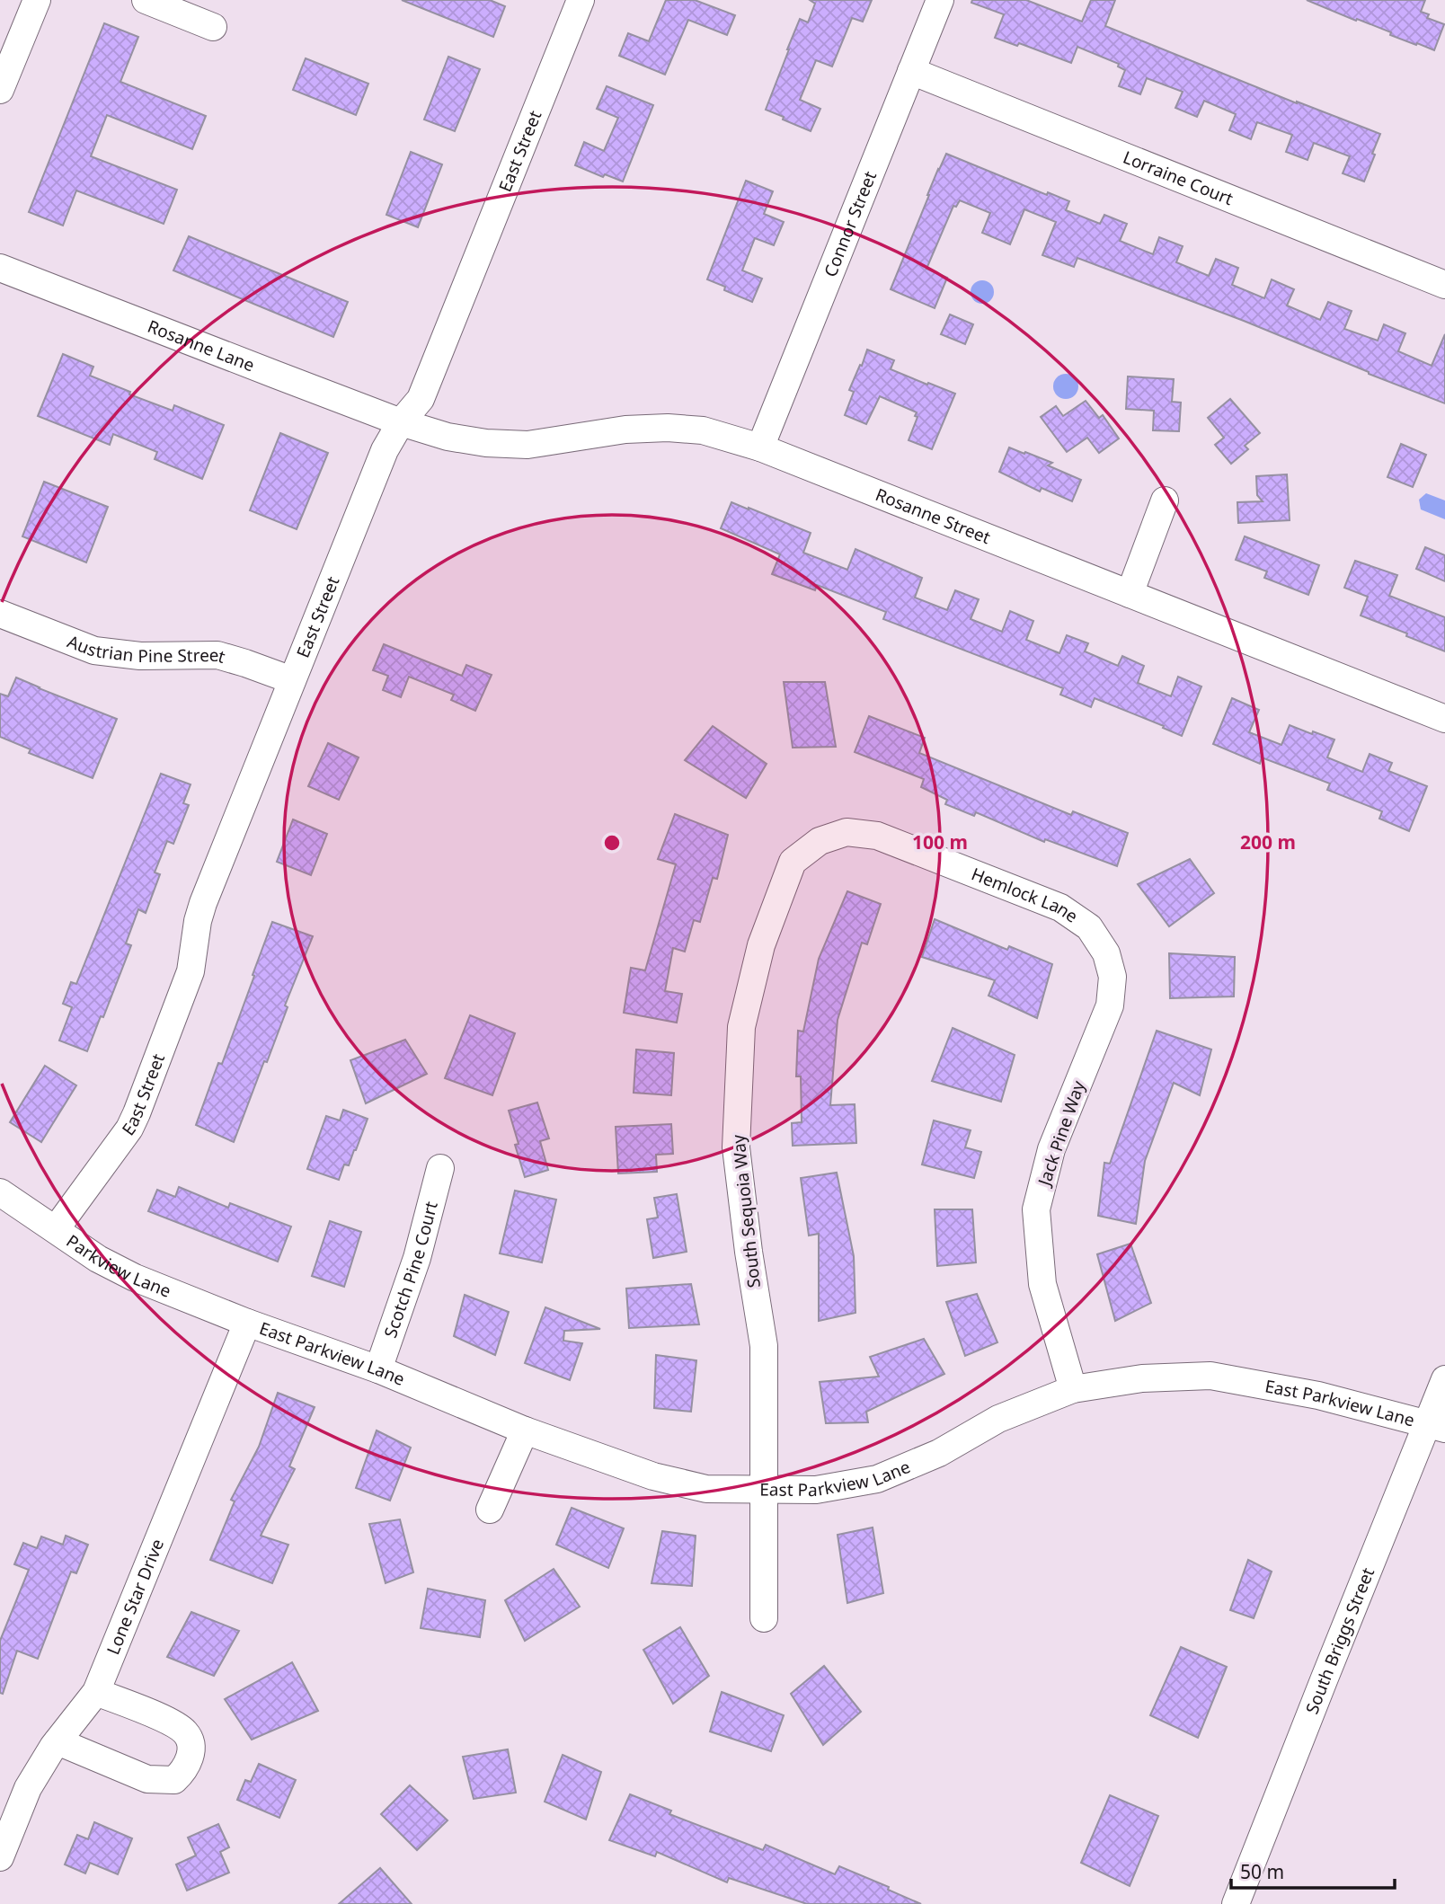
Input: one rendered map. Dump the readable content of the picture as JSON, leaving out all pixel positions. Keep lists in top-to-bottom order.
{
  "streets": {
    "street": [
      "East Street",
      "Lorraine Court",
      "Connor Street",
      "Rosanne Lane",
      "Rosanne Street",
      "Austrian Pine Street",
      "Hemlock Lane",
      "Jack Pine Way",
      "South Sequoia Way",
      "Parkview Lane",
      "Scotch Pine Court",
      "East Parkview Lane",
      "Lone Star Drive",
      "South Briggs Street"
    ]
  },
  "crossings": [
    ["East Street", "Rosanne Lane"],
    ["East Street", "Rosanne Street"],
    ["East Street", "Austrian Pine Street"],
    ["East Street", "Parkview Lane"],
    ["Lorraine Court", "Connor Street"],
    ["Connor Street", "Rosanne Street"],
    ["Rosanne Lane", "Rosanne Street"],
    ["Hemlock Lane", "Jack Pine Way"],
    ["Hemlock Lane", "South Sequoia Way"],
    ["Jack Pine Way", "East Parkview Lane"],
    ["South Sequoia Way", "East Parkview Lane"],
    ["Parkview Lane", "East Parkview Lane"],
    ["Parkview Lane", "Lone Star Drive"],
    ["Scotch Pine Court", "East Parkview Lane"],
    ["East Parkview Lane", "Lone Star Drive"],
    ["East Parkview Lane", "South Briggs Street"]
  ],
  "scale_bar": "50 m",
  "rings": ["100 m", "200 m"]
}
